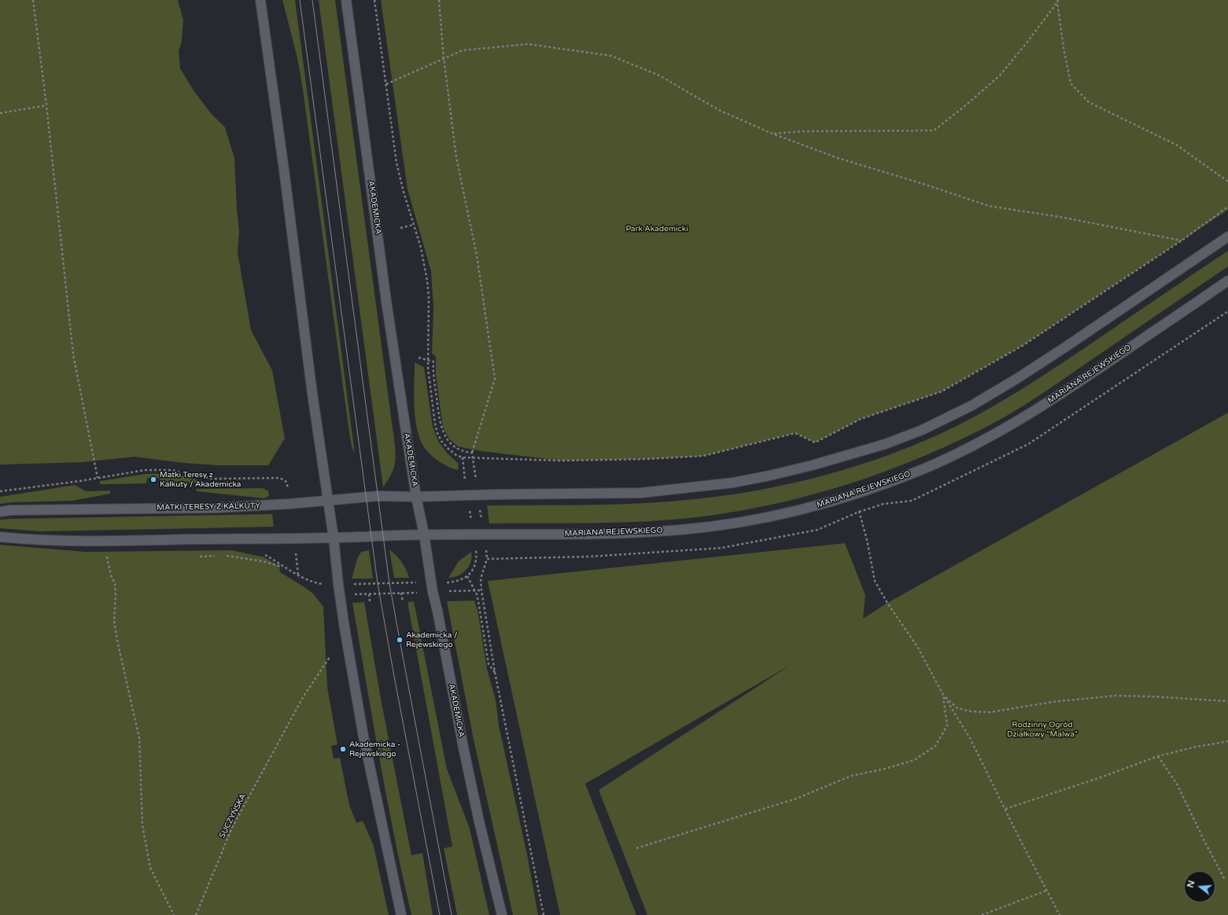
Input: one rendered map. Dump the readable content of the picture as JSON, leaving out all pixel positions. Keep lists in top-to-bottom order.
{
  "streets": {
    "street": ["AKADEMICKA", "MARIANA REJEWSKIEGO", "MATKI TERESY Z KALKUTY"],
    "path": ["SUCZYŃSKA"]
  },
  "crossings": [
    ["AKADEMICKA", "MARIANA REJEWSKIEGO"],
    ["AKADEMICKA", "MATKI TERESY Z KALKUTY"]
  ],
  "parks": ["Park Akademicki", "Rodzinny Ogród Działkowy \"Malwa\""],
  "places": ["Matki Teresy z Kalkuty / Akademicka", "Akademicka / Rejewskiego", "Akademicka - Rejewskiego"],
  "north": "left"
}
